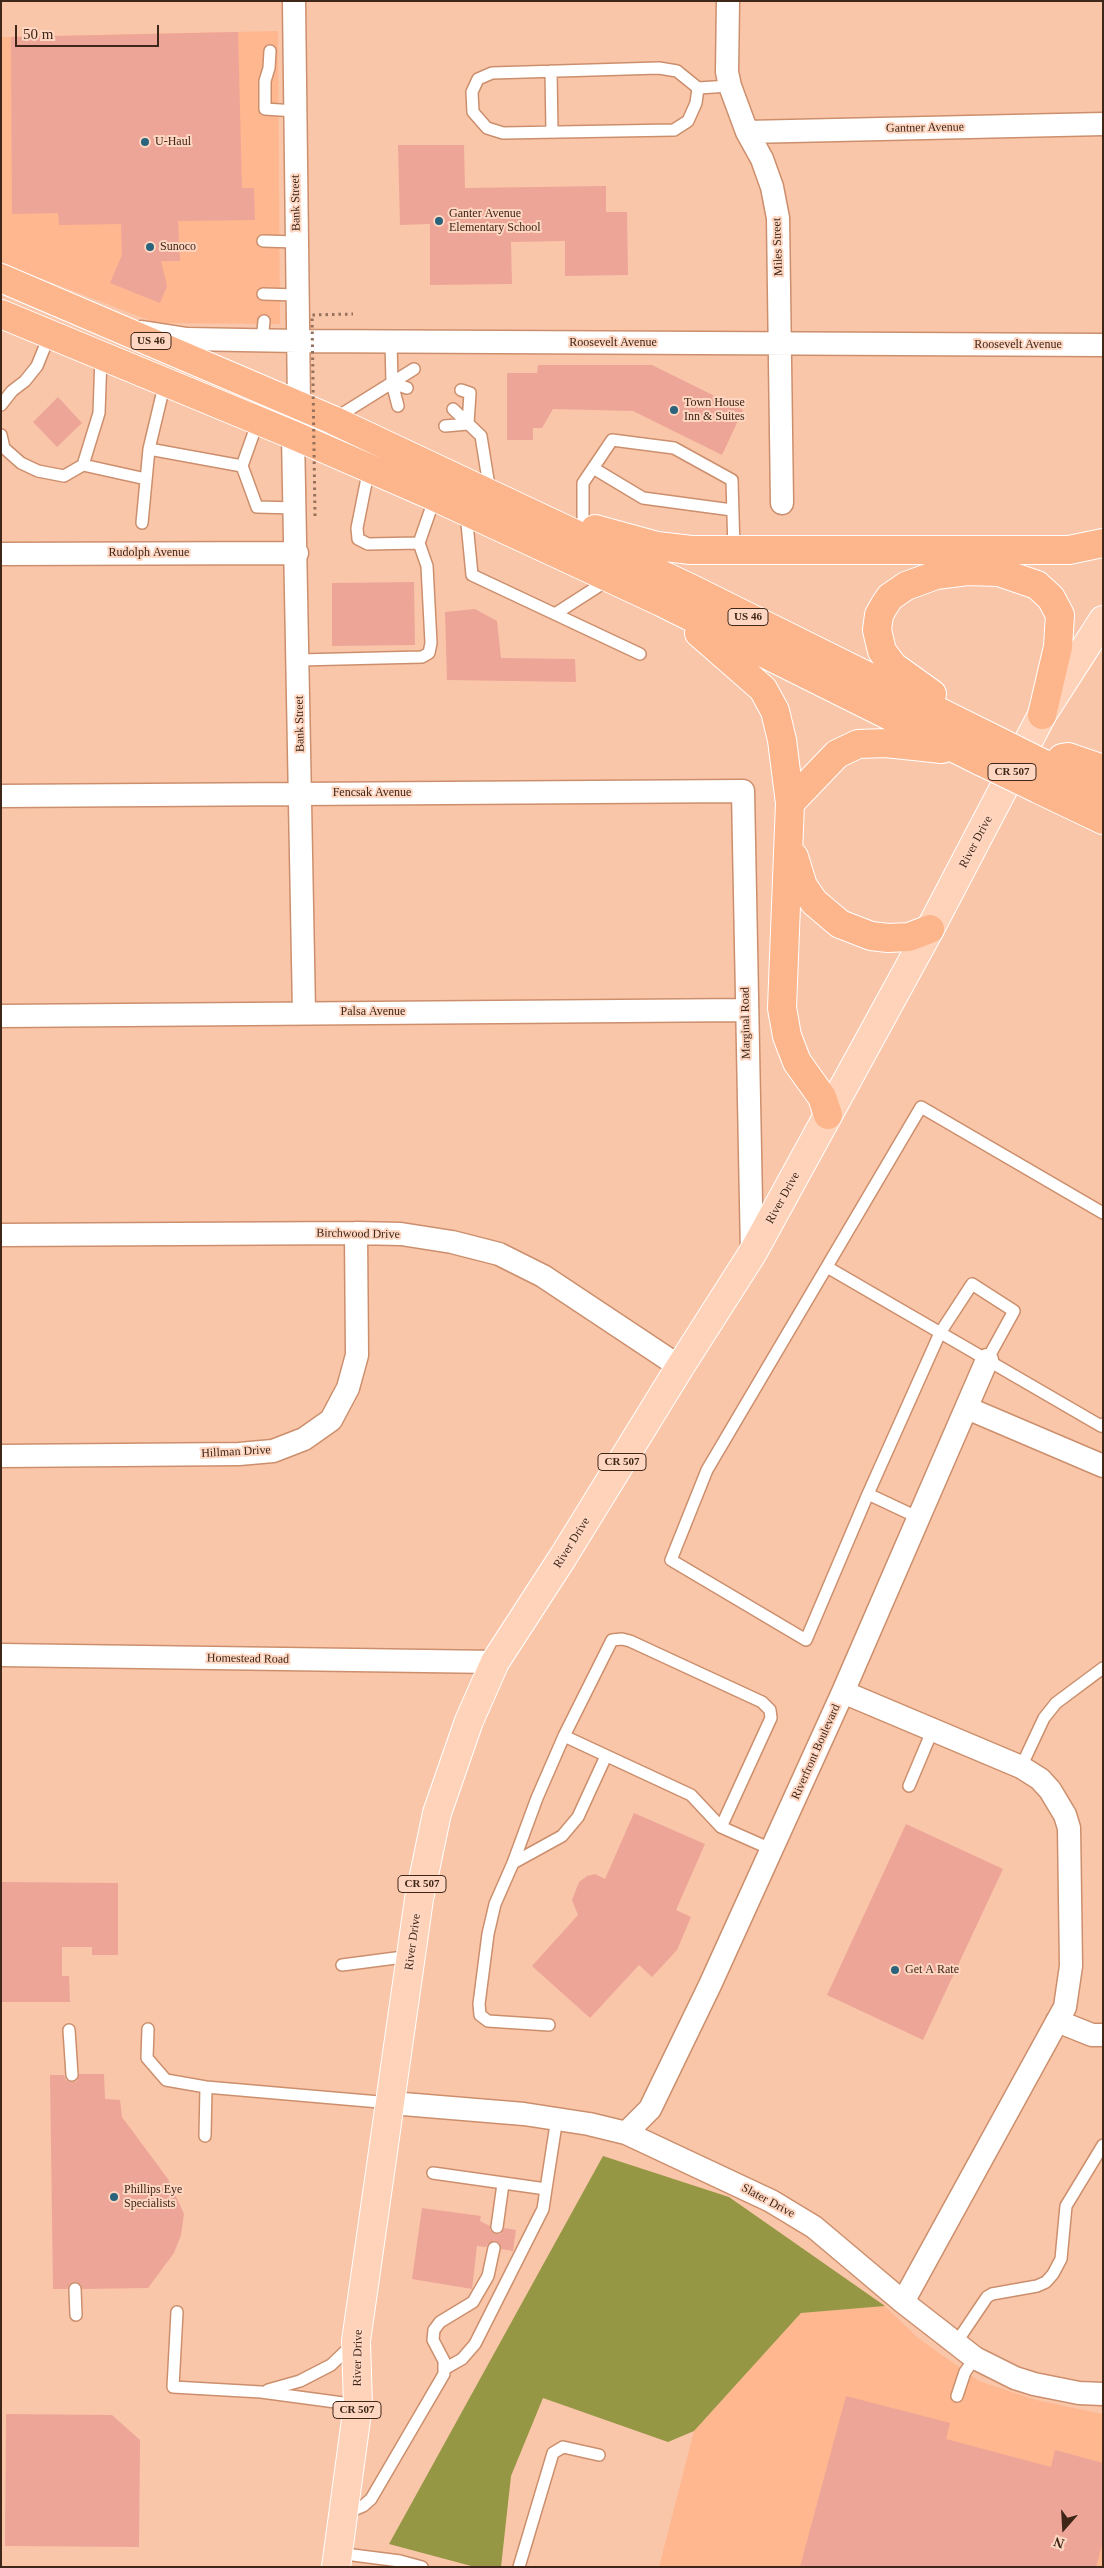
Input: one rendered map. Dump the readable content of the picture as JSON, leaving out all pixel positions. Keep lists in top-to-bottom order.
{
  "streets": {
    "highway": ["US 46"],
    "main road": ["CR 507", "River Drive"],
    "street": [
      "Gantner Avenue",
      "Bank Street",
      "Miles Street",
      "Roosevelt Avenue",
      "Rudolph Avenue",
      "Fencsak Avenue",
      "Palsa Avenue",
      "Marginal Road",
      "Birchwood Drive",
      "Hillman Drive",
      "Homestead Road",
      "Riverfront Boulevard",
      "Slater Drive"
    ]
  },
  "crossings": [
    ["Gantner Avenue", "Miles Street"],
    ["Bank Street", "US 46"],
    ["Bank Street", "Roosevelt Avenue"],
    ["Bank Street", "Rudolph Avenue"],
    ["Bank Street", "Fencsak Avenue"],
    ["Bank Street", "Palsa Avenue"],
    ["Miles Street", "Roosevelt Avenue"],
    ["US 46", "Roosevelt Avenue"],
    ["Fencsak Avenue", "Marginal Road"],
    ["River Drive", "Marginal Road"],
    ["River Drive", "Birchwood Drive"],
    ["River Drive", "Homestead Road"],
    ["River Drive", "Slater Drive"],
    ["Palsa Avenue", "Marginal Road"],
    ["Birchwood Drive", "Hillman Drive"],
    ["Riverfront Boulevard", "Slater Drive"]
  ],
  "places": [
    "U-Haul",
    "Ganter Avenue Elementary School",
    "Sunoco",
    "Town House Inn & Suites",
    "Get A Rate",
    "Phillips Eye Specialists"
  ],
  "scale_bar": "50 m",
  "north": "bottom"
}
